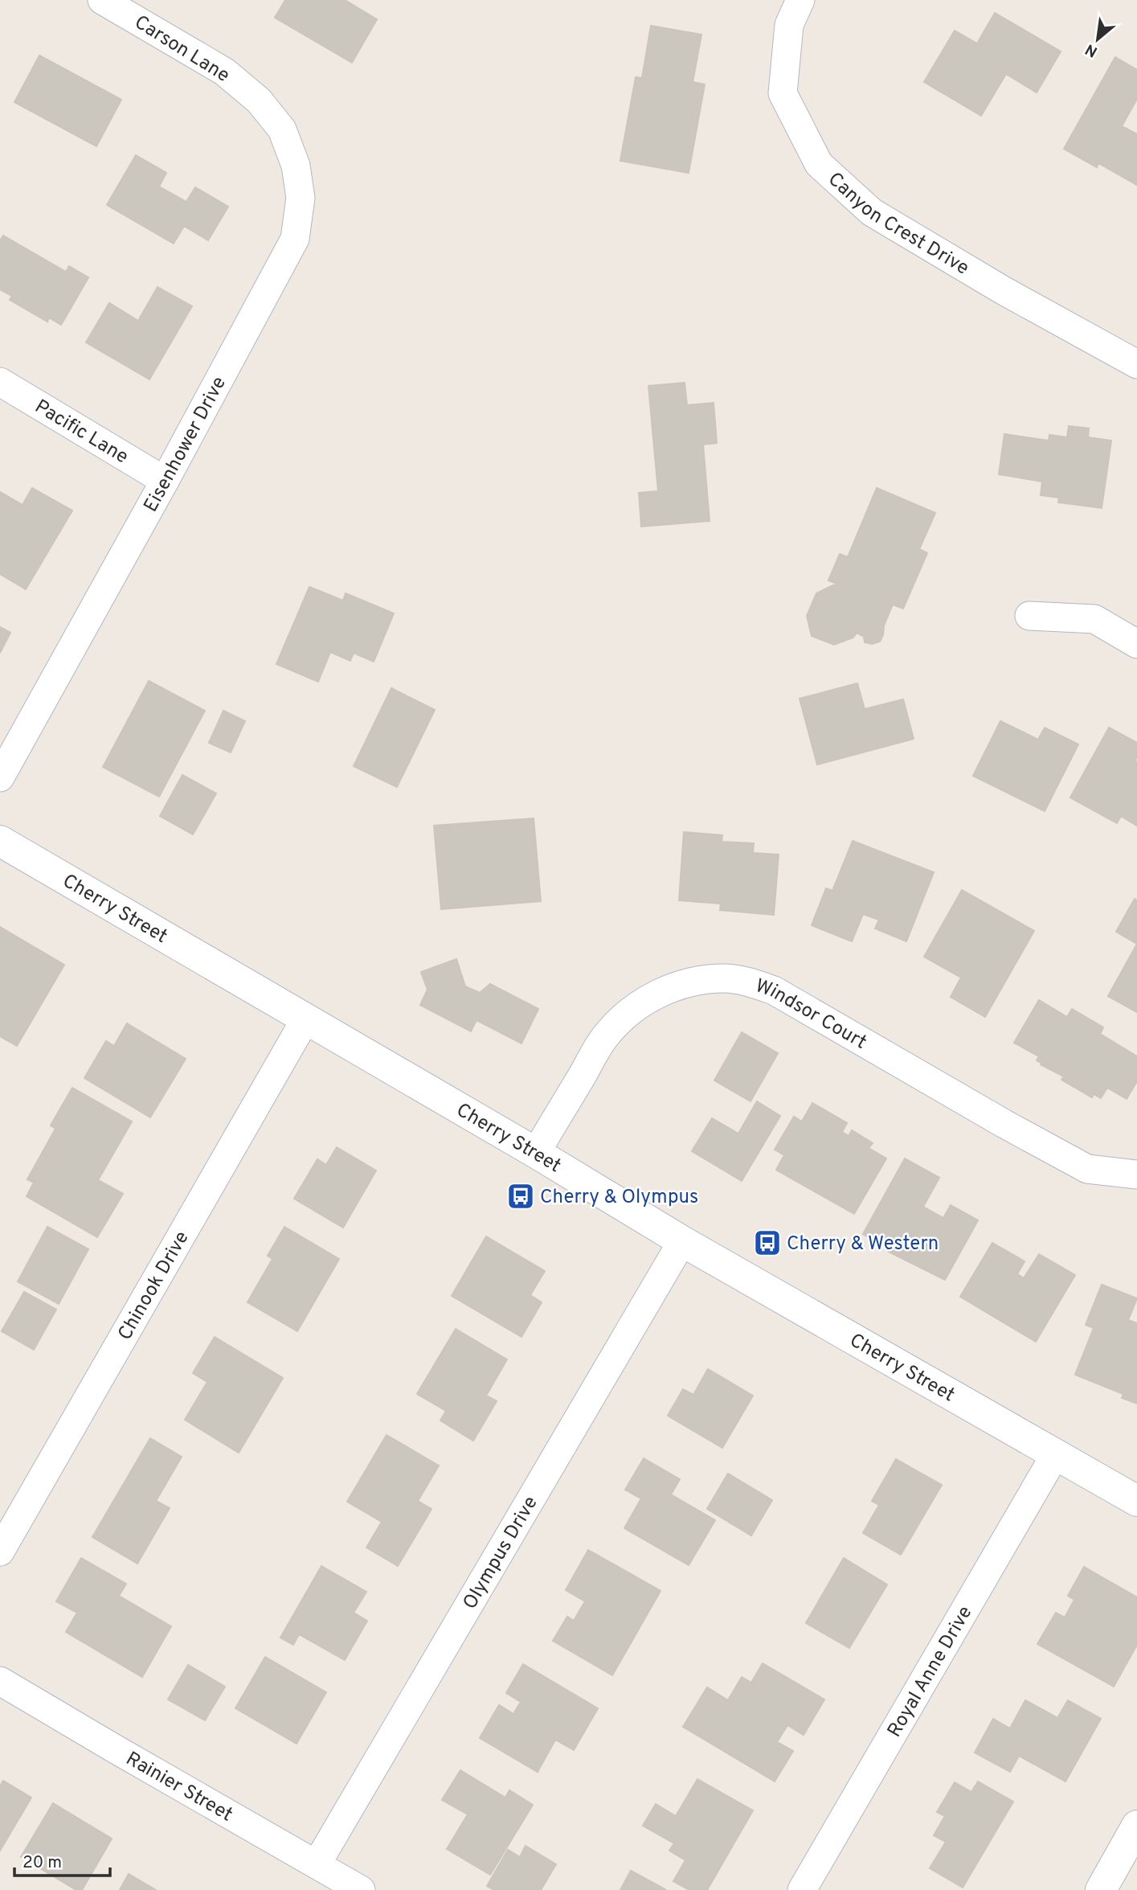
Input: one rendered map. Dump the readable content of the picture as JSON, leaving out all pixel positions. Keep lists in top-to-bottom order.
{
  "streets": {
    "main road": ["Cherry Street"],
    "street": [
      "Carson Lane",
      "Canyon Crest Drive",
      "Pacific Lane",
      "Eisenhower Drive",
      "Windsor Court",
      "Chinook Drive",
      "Olympus Drive",
      "Royal Anne Drive",
      "Rainier Street"
    ]
  },
  "crossings": [
    ["Carson Lane", "Eisenhower Drive"],
    ["Pacific Lane", "Eisenhower Drive"],
    ["Cherry Street", "Windsor Court"],
    ["Cherry Street", "Chinook Drive"],
    ["Cherry Street", "Olympus Drive"],
    ["Cherry Street", "Royal Anne Drive"],
    ["Olympus Drive", "Rainier Street"]
  ],
  "places": {
    "bus stop": ["Cherry & Olympus", "Cherry & Western"]
  },
  "scale_bar": "20 m",
  "north": "bottom left"
}
